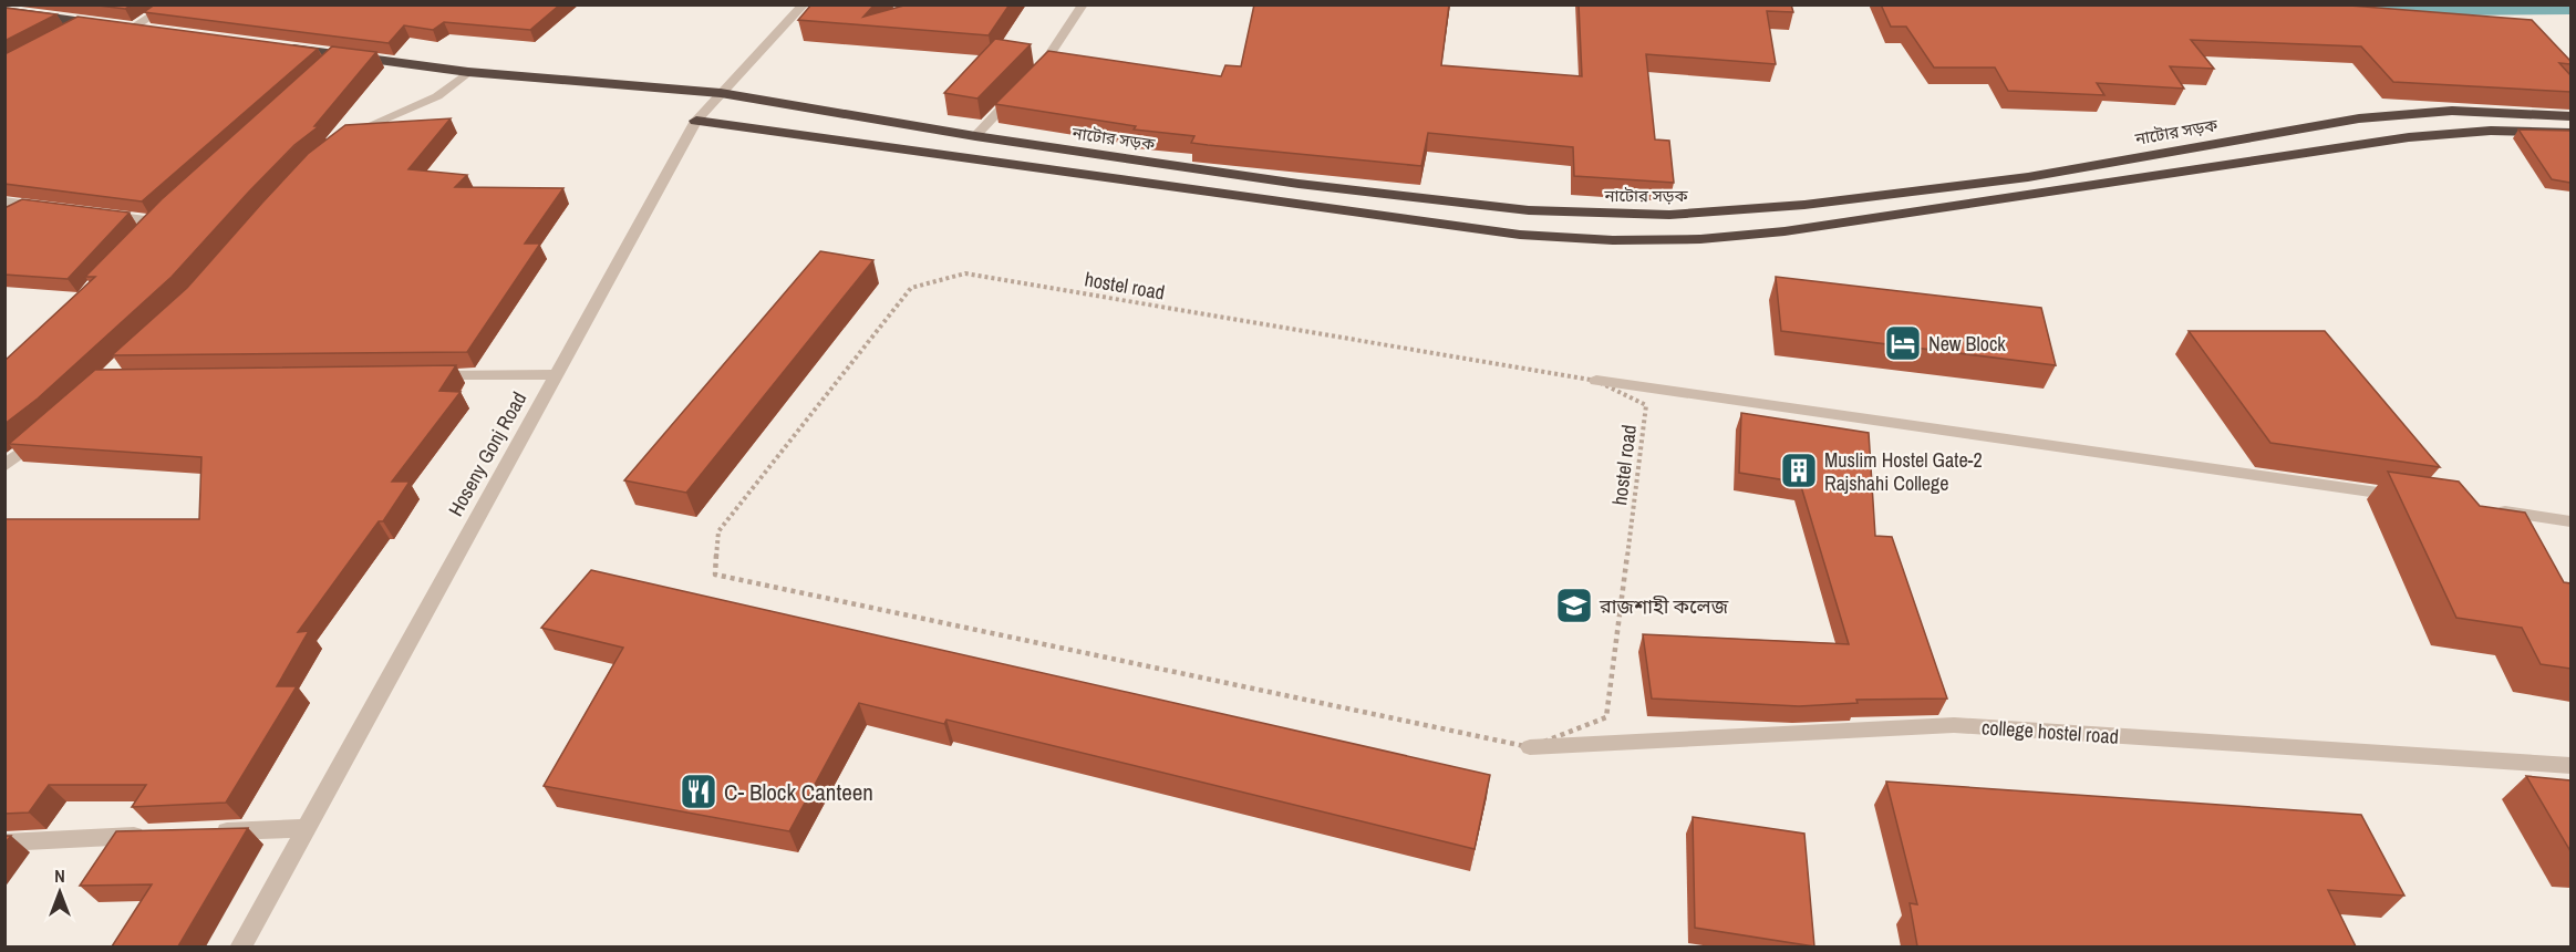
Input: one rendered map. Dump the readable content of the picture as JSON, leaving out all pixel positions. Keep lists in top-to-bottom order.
{
  "streets": {
    "highway": ["নাটোর সড়ক"],
    "street": ["Hoseny Gonj Road", "college hostel road"],
    "path": ["hostel road"]
  },
  "crossings": [
    ["নাটোর সড়ক", "Hoseny Gonj Road"],
    ["hostel road", "college hostel road"]
  ],
  "places": {
    "hotel": ["New Block"],
    "building": ["Muslim Hostel Gate-2 Rajshahi College"],
    "school or university": ["রাজশাহী কলেজ"],
    "restaurant": ["C- Block Canteen"]
  },
  "north": "top"
}
